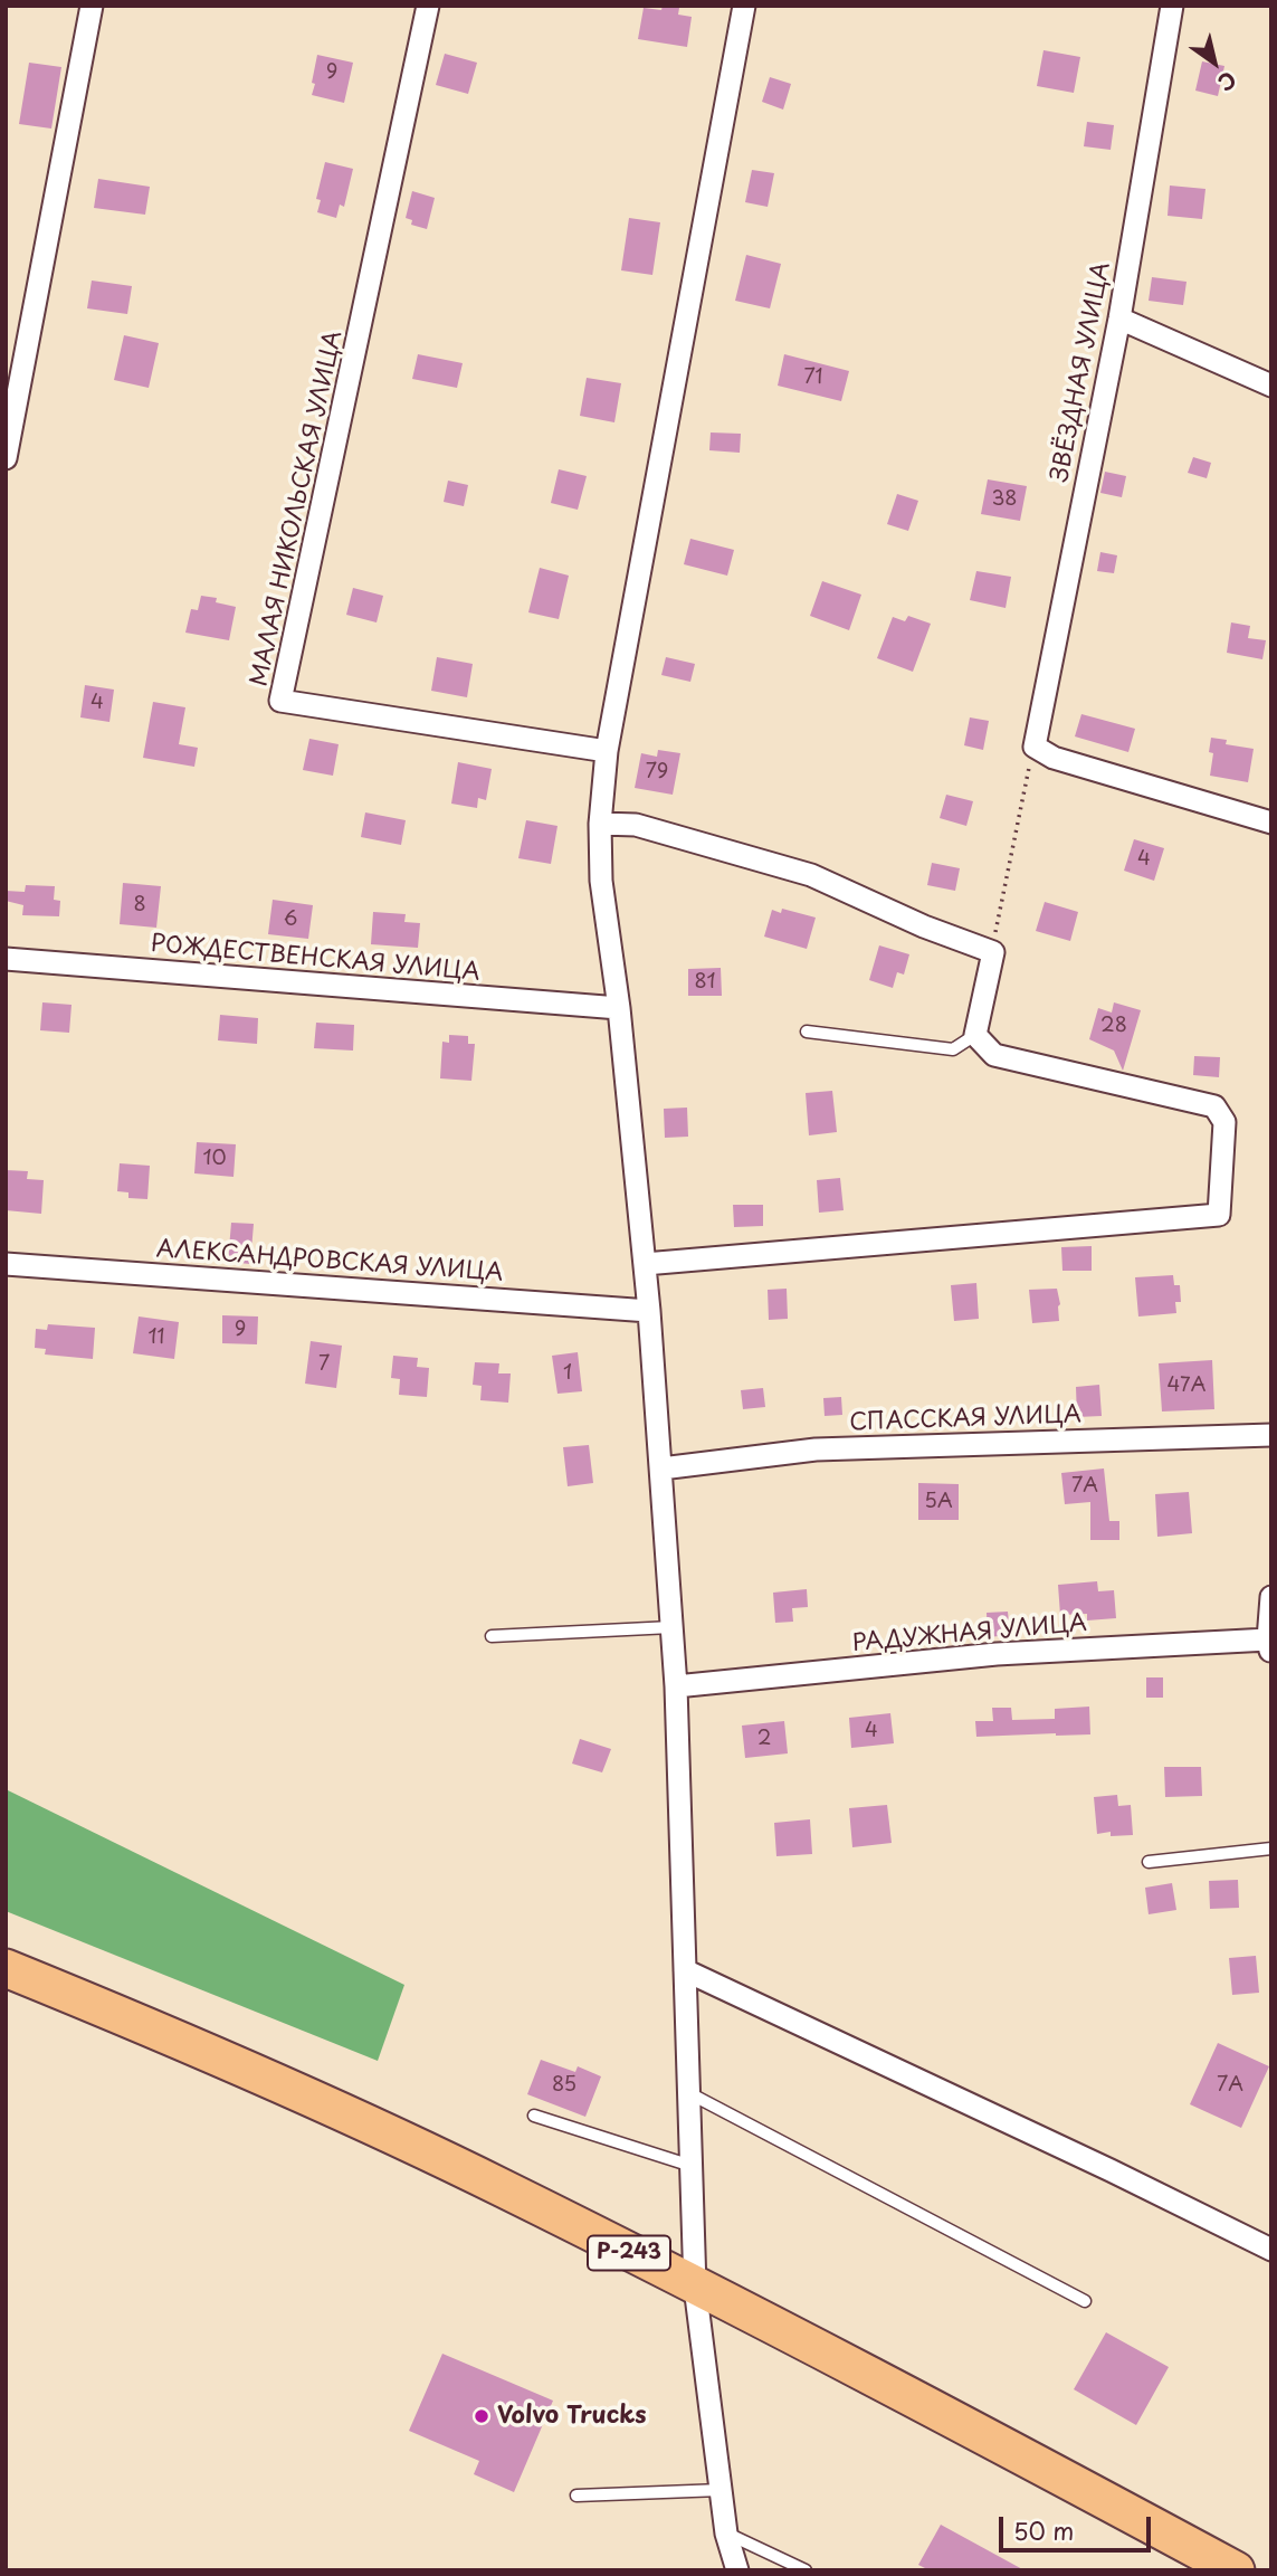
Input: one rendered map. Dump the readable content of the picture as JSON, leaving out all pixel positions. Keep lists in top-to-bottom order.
{
  "streets": {
    "highway": ["Р-243"],
    "street": [
      "ЗВЁЗДНАЯ УЛИЦА",
      "МАЛАЯ НИКОЛЬСКАЯ УЛИЦА",
      "РОЖДЕСТВЕНСКАЯ УЛИЦА",
      "АЛЕКСАНДРОВСКАЯ УЛИЦА",
      "СПАССКАЯ УЛИЦА",
      "РАДУЖНАЯ УЛИЦА"
    ]
  },
  "places": ["Volvo Trucks"],
  "house_numbers": [
    "9",
    "71",
    "38",
    "4",
    "79",
    "4",
    "8",
    "6",
    "81",
    "28",
    "10",
    "9",
    "11",
    "7",
    "1",
    "47А",
    "7А",
    "5А",
    "4",
    "2",
    "85",
    "7А"
  ],
  "scale_bar": "50 m",
  "north": "bottom right"
}
